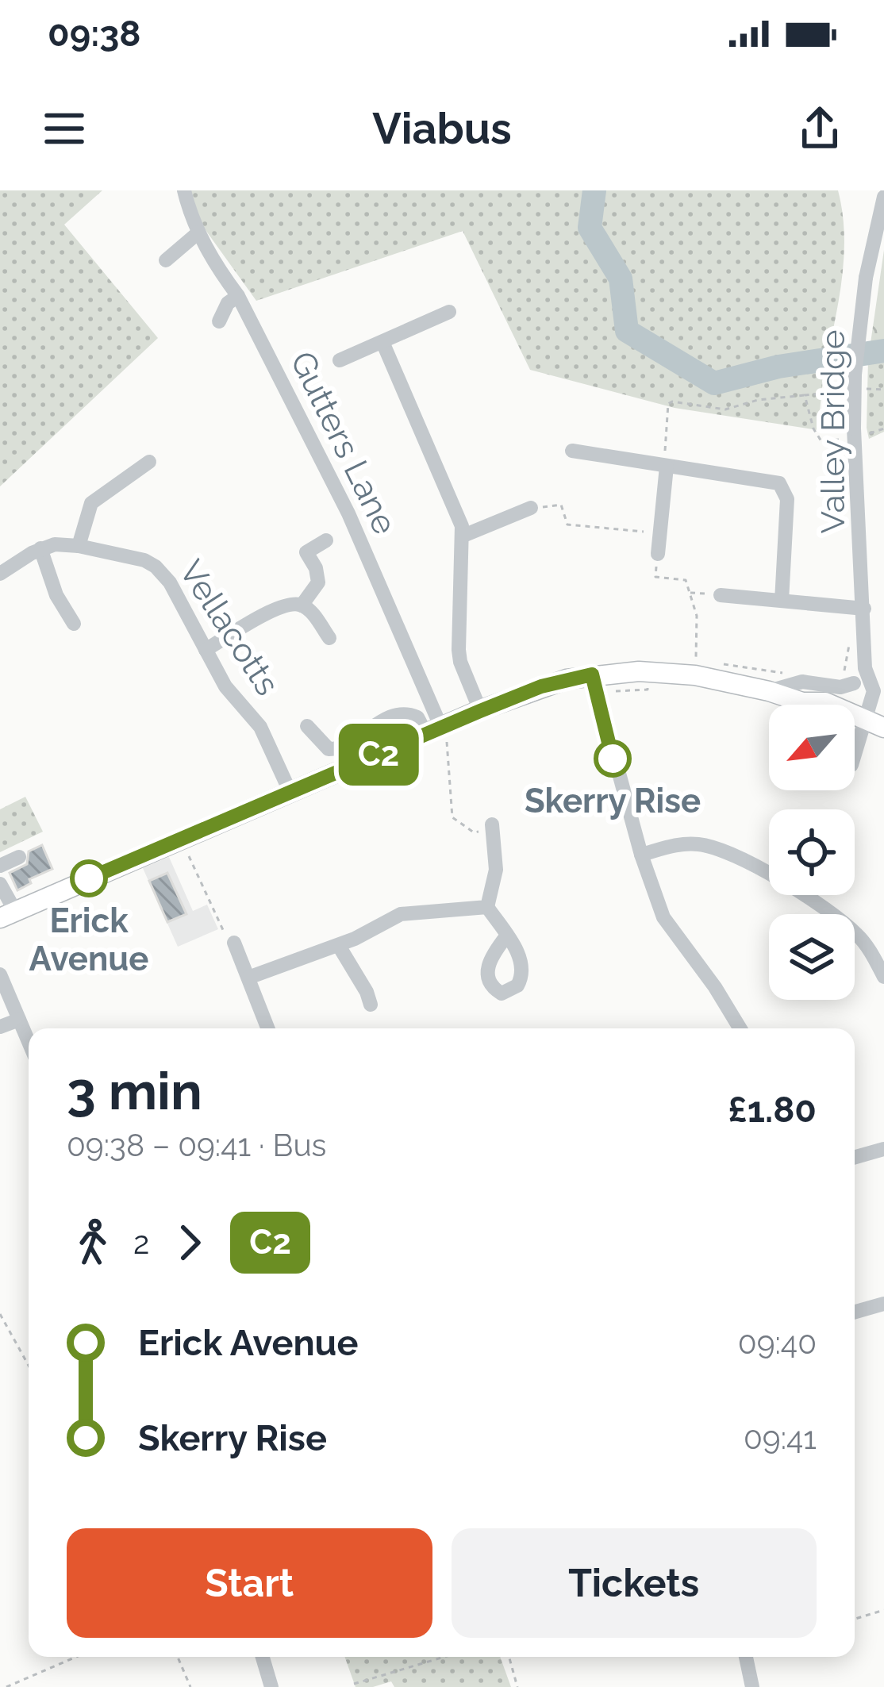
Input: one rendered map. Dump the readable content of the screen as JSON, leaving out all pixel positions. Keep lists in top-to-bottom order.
{
  "streets": {
    "street": ["Valley Bridge", "Gutters Lane", "Vellacotts"]
  },
  "places": ["Skerry Rise", "Erick Avenue"],
  "lines": ["bus line C2"],
  "north": "bottom left",
  "page": {
    "status": "09:38",
    "header": "Viabus",
    "on_map": "C2",
    "heading": ["3 min", "09:38 – 09:41 · Bus", "£1.80"],
    "legs": ["2", "C2"],
    "list": [
      {
        "name": "Erick Avenue",
        "value": "09:40"
      },
      {
        "name": "Skerry Rise",
        "value": "09:41"
      }
    ],
    "buttons": ["Start", "Tickets"]
  }
}
